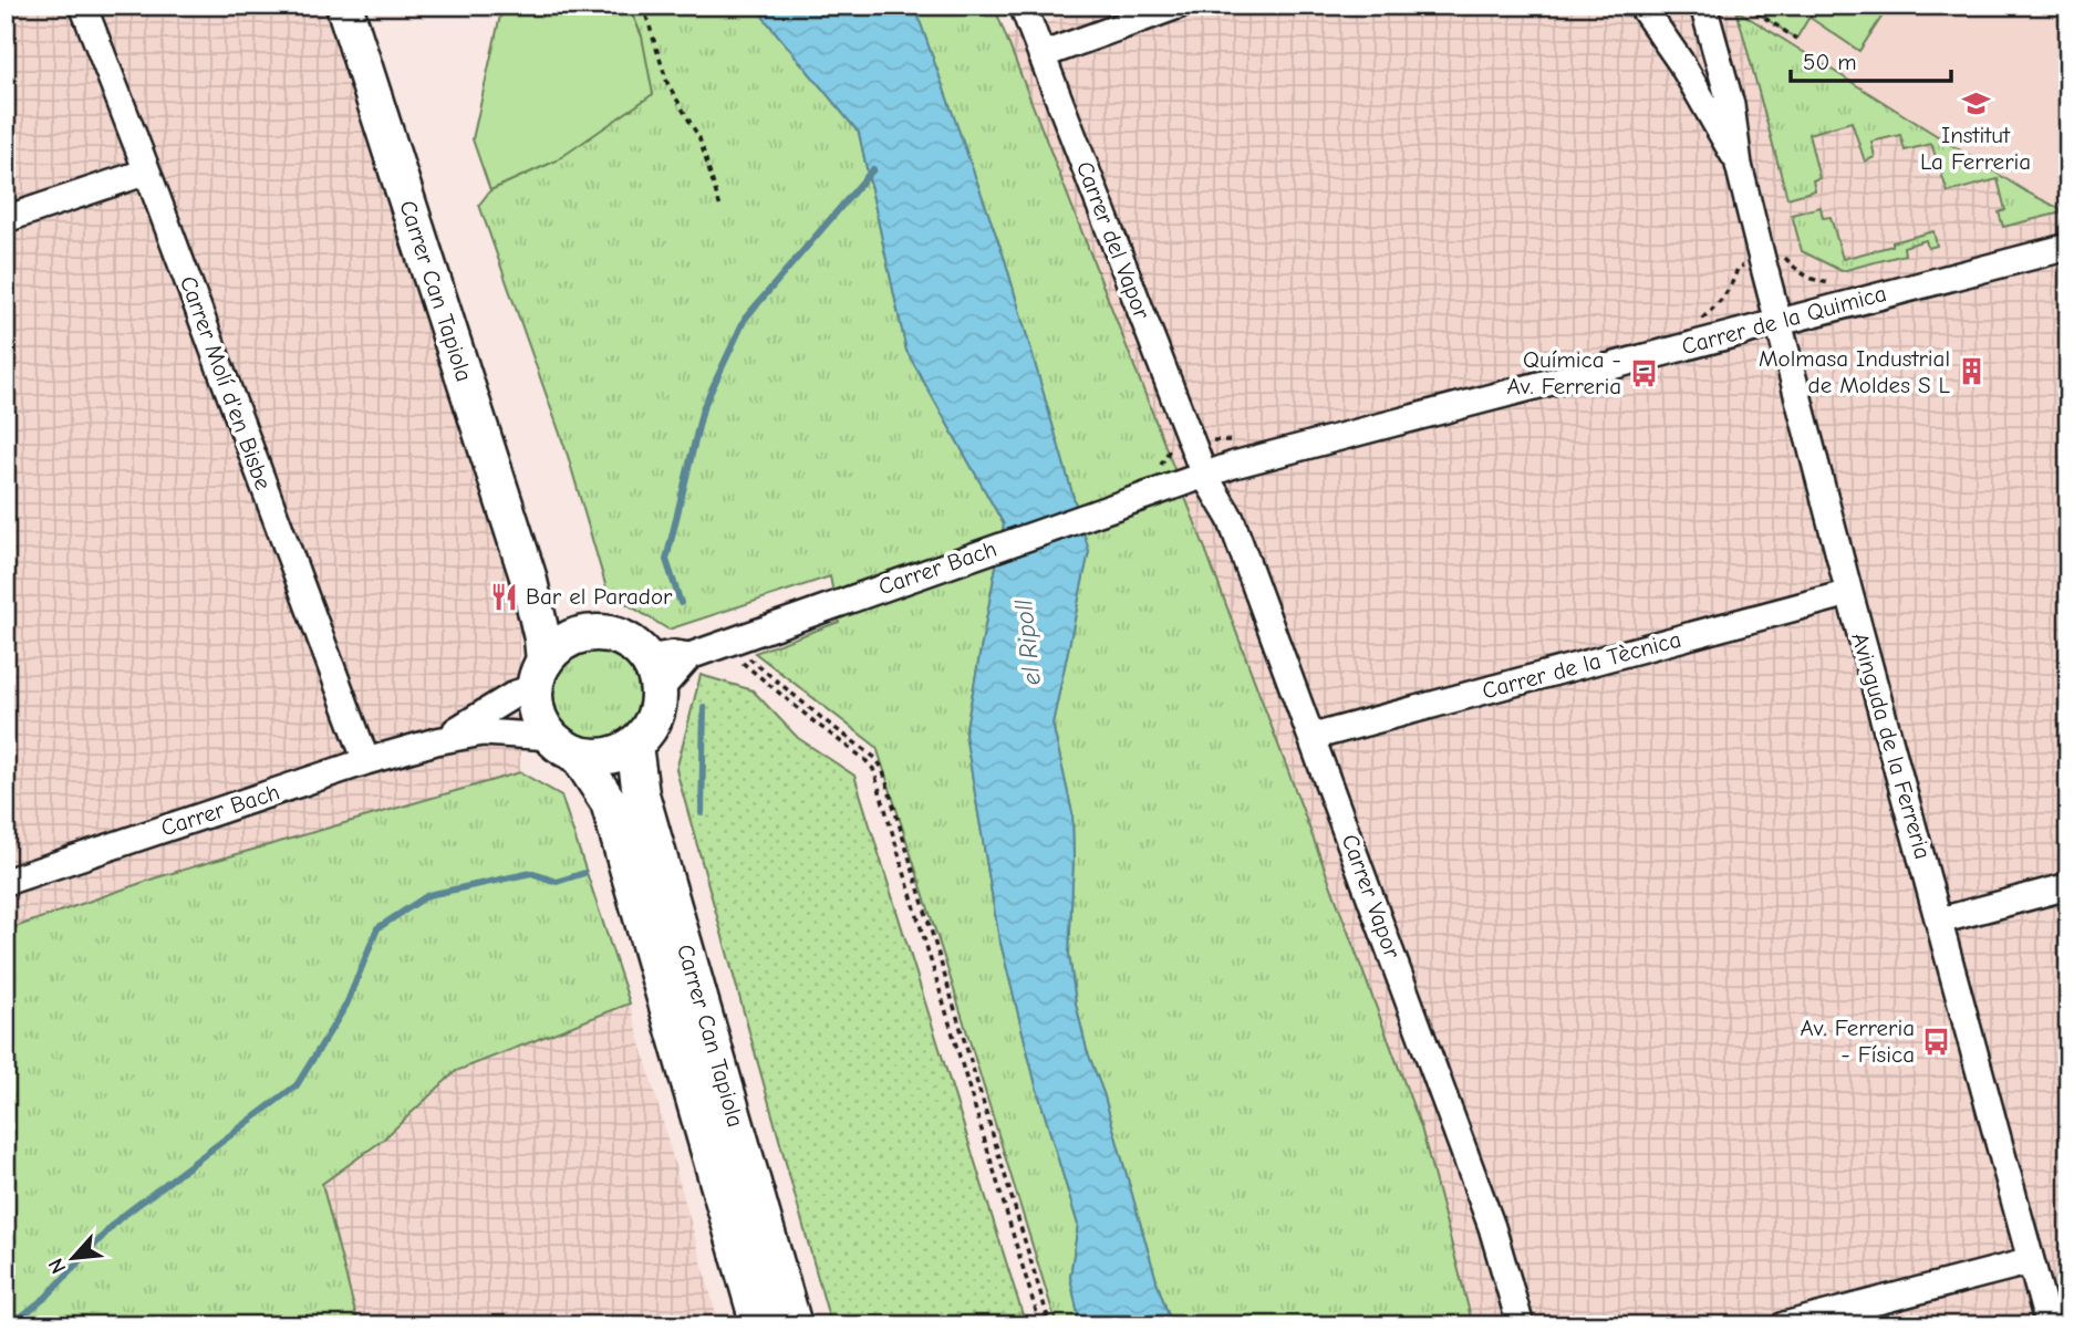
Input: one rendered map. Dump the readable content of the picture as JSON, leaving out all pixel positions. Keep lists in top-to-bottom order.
{
  "streets": {
    "street": [
      "Carrer del Vapor",
      "Carrer Can Tapiola",
      "Carrer de la Quimica",
      "Carrer Molí d'en Bisbe",
      "Carrer Bach",
      "Carrer de la Tècnica",
      "Avinguda de la Ferreria",
      "Carrer Vapor"
    ]
  },
  "crossings": [
    ["Carrer del Vapor", "Carrer de la Quimica"],
    ["Carrer del Vapor", "Carrer Bach"],
    ["Carrer del Vapor", "Carrer Vapor"],
    ["Carrer Can Tapiola", "Carrer Bach"],
    ["Carrer de la Quimica", "Carrer Bach"],
    ["Carrer de la Quimica", "Avinguda de la Ferreria"],
    ["Carrer de la Quimica", "Carrer Vapor"],
    ["Carrer Molí d'en Bisbe", "Carrer Bach"],
    ["Carrer Bach", "Carrer Vapor"],
    ["Carrer de la Tècnica", "Avinguda de la Ferreria"],
    ["Carrer de la Tècnica", "Carrer Vapor"]
  ],
  "water": ["el Ripoll"],
  "places": {
    "school or university": ["Institut La Ferreria"],
    "building": ["Molmasa Industrial de Moldes S L"],
    "bus stop": ["Química - Av. Ferreria", "Av. Ferreria - Física"],
    "restaurant": ["Bar el Parador"]
  },
  "scale_bar": "50 m",
  "north": "bottom left"
}
